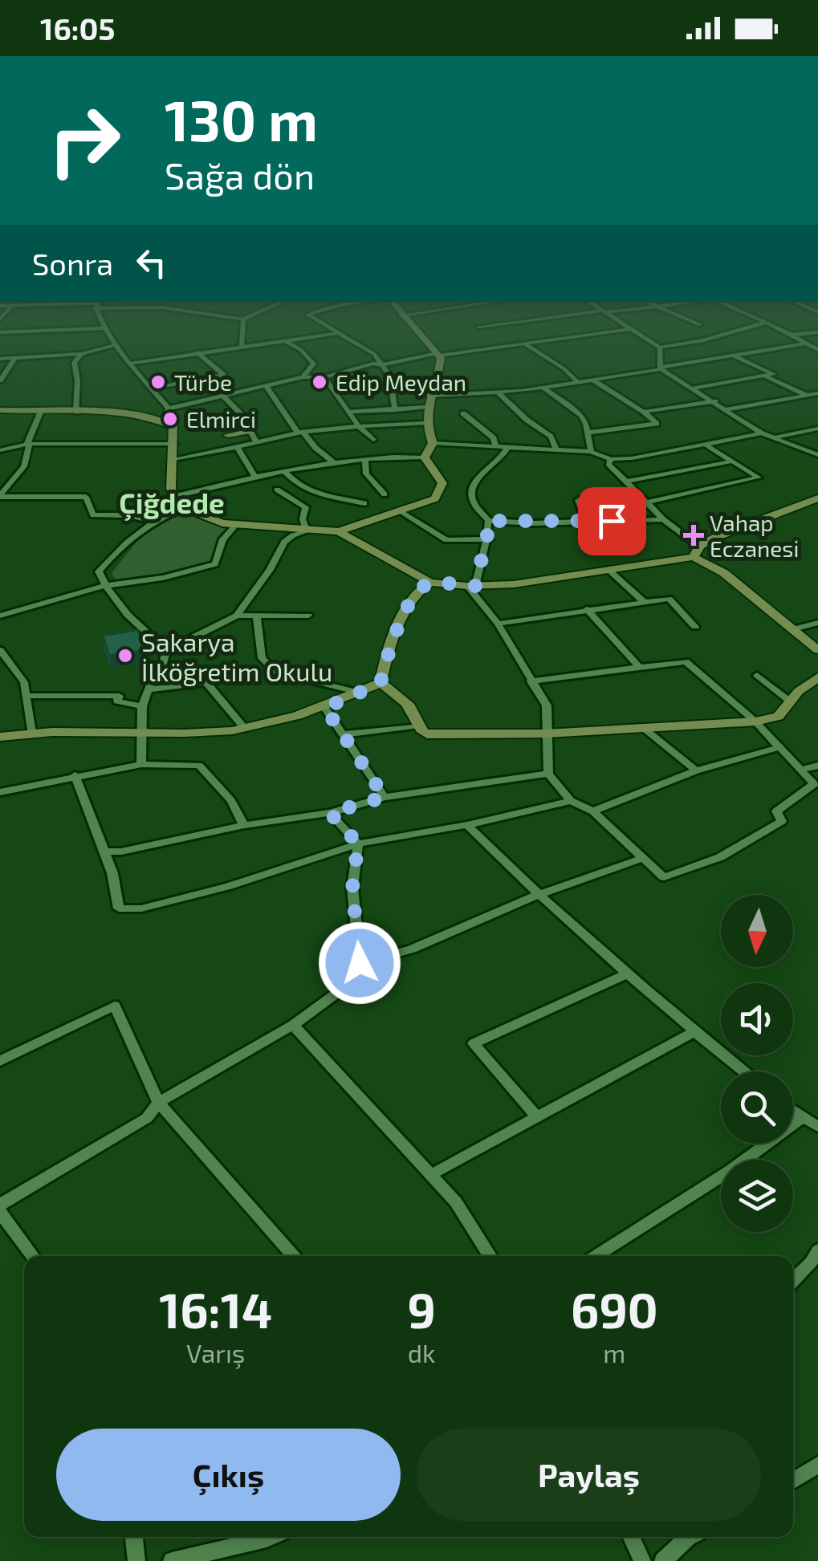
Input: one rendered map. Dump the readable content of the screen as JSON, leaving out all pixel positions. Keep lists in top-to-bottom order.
{
  "districts": ["Çiğdede"],
  "places": {
    "other": [
      "Türbe",
      "Edip Meydan",
      "Elmirci",
      "Sakarya İlköğretim Okulu"
    ],
    "health": ["Vahap Eczanesi"]
  },
  "north": "bottom",
  "page": {
    "status": "16:05",
    "turn": ["130 m", "Sağa dön"],
    "then": "Sonra",
    "eta": [
      "16:14",
      "Varış",
      "9",
      "dk",
      "690",
      "m"
    ],
    "buttons": ["Çıkış", "Paylaş"]
  }
}
